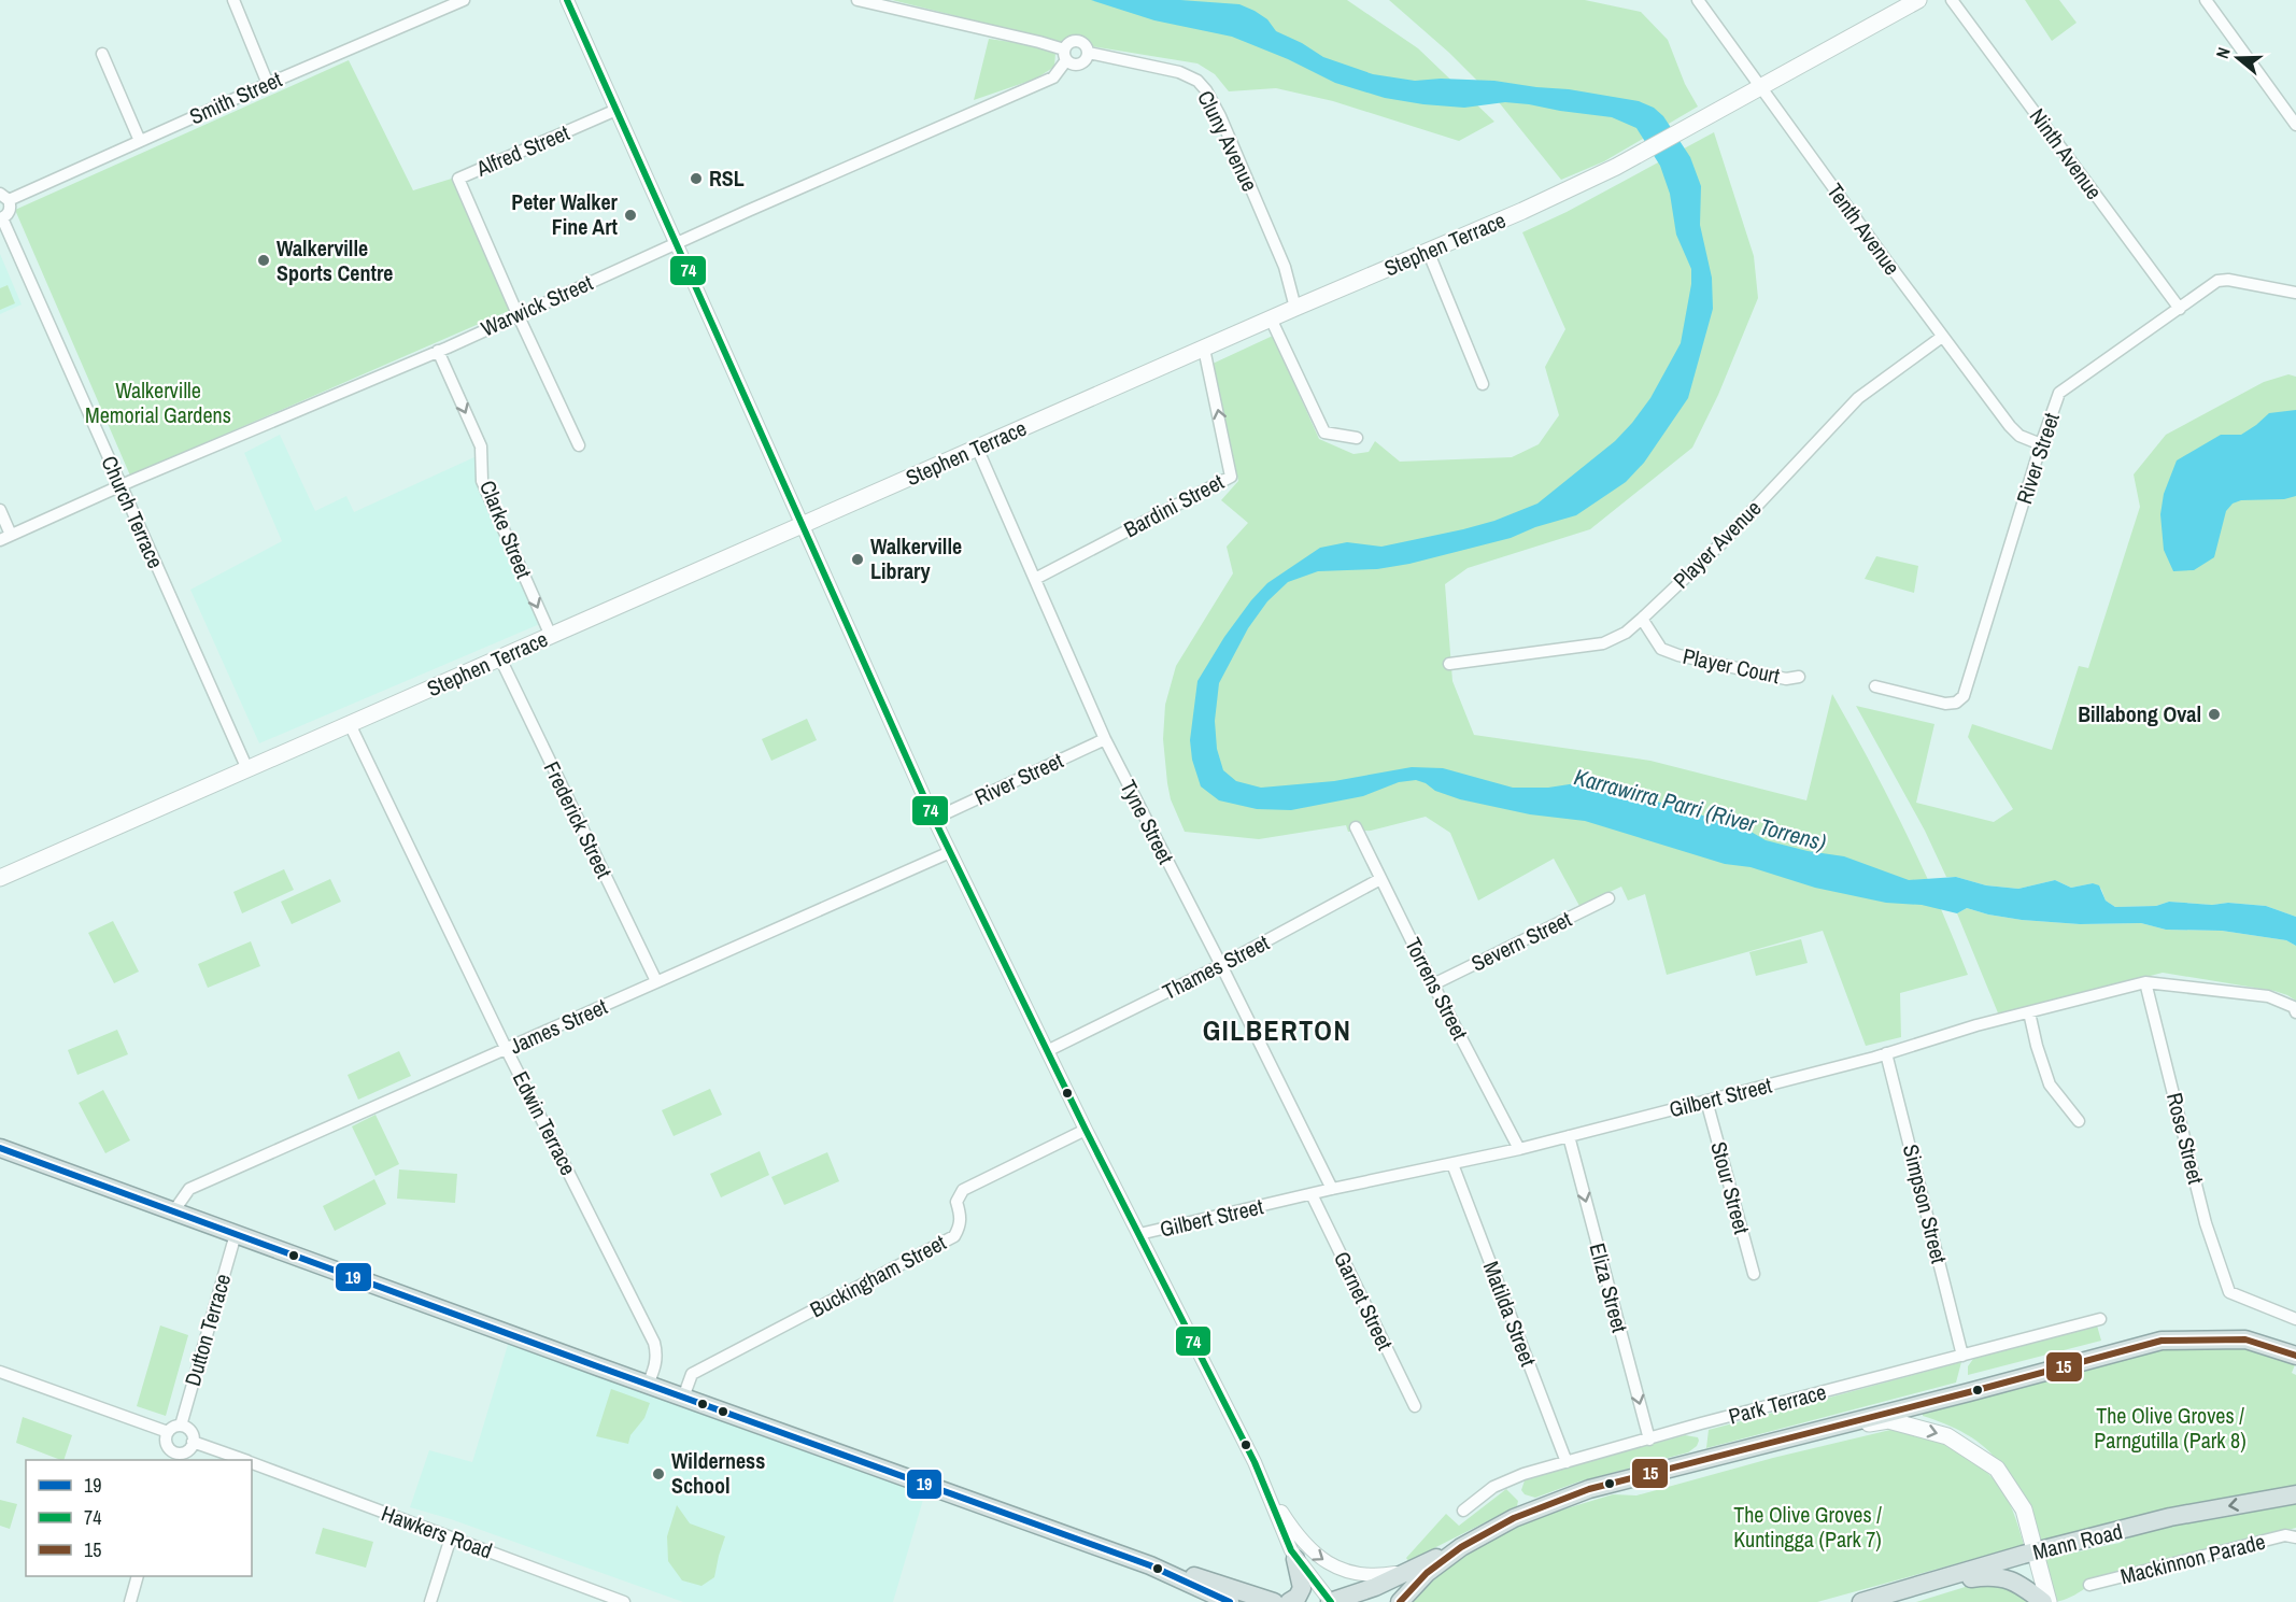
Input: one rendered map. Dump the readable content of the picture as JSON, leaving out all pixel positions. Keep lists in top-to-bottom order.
{
  "streets": {
    "highway": ["Mann Road"],
    "main road": ["Stephen Terrace"],
    "street": [
      "Smith Street",
      "Cluny Avenue",
      "Alfred Street",
      "Ninth Avenue",
      "Tenth Avenue",
      "Warwick Street",
      "River Street",
      "Bardini Street",
      "Church Terrace",
      "Clarke Street",
      "Player Avenue",
      "Player Court",
      "Frederick Street",
      "Tyne Street",
      "Severn Street",
      "Thames Street",
      "Torrens Street",
      "James Street",
      "Gilbert Street",
      "Edwin Terrace",
      "Rose Street",
      "Stour Street",
      "Simpson Street",
      "Buckingham Street",
      "Eliza Street",
      "Garnet Street",
      "Matilda Street",
      "Dutton Terrace",
      "Park Terrace",
      "Hawkers Road",
      "Mackinnon Parade"
    ]
  },
  "crossings": [
    ["Cluny Avenue", "Stephen Terrace"],
    ["Cluny Avenue", "Warwick Street"],
    ["Alfred Street", "Warwick Street"],
    ["Ninth Avenue", "River Street"],
    ["Tenth Avenue", "Stephen Terrace"],
    ["Tenth Avenue", "River Street"],
    ["Tenth Avenue", "Player Avenue"],
    ["Stephen Terrace", "Bardini Street"],
    ["Stephen Terrace", "Church Terrace"],
    ["Stephen Terrace", "Clarke Street"],
    ["Stephen Terrace", "Frederick Street"],
    ["Stephen Terrace", "Tyne Street"],
    ["Stephen Terrace", "Edwin Terrace"],
    ["Warwick Street", "Church Terrace"],
    ["Warwick Street", "Clarke Street"],
    ["River Street", "Tyne Street"],
    ["Bardini Street", "Tyne Street"],
    ["Player Avenue", "Player Court"],
    ["Frederick Street", "James Street"],
    ["Tyne Street", "Thames Street"],
    ["Tyne Street", "Gilbert Street"],
    ["Severn Street", "Torrens Street"],
    ["Thames Street", "Torrens Street"],
    ["Torrens Street", "Gilbert Street"],
    ["James Street", "Edwin Terrace"],
    ["Gilbert Street", "Rose Street"],
    ["Gilbert Street", "Stour Street"],
    ["Gilbert Street", "Simpson Street"],
    ["Gilbert Street", "Eliza Street"],
    ["Gilbert Street", "Garnet Street"],
    ["Gilbert Street", "Matilda Street"],
    ["Simpson Street", "Park Terrace"],
    ["Eliza Street", "Park Terrace"],
    ["Matilda Street", "Park Terrace"],
    ["Dutton Terrace", "Hawkers Road"]
  ],
  "one_way": ["Bardini Street", "Eliza Street", "Mann Road"],
  "districts": ["GILBERTON"],
  "water": ["Karrawirra Parri (River Torrens)"],
  "parks": ["Walkerville Memorial Gardens", "The Olive Groves / Parngutilla (Park 8)", "The Olive Groves / Kuntingga (Park 7)"],
  "places": [
    "RSL",
    "Peter Walker Fine Art",
    "Walkerville Sports Centre",
    "Walkerville Library",
    "Billabong Oval",
    "Wilderness School"
  ],
  "lines": ["transit line 74", "transit line 19", "transit line 15"],
  "legend": ["19", "74", "15"],
  "north": "left"
}
